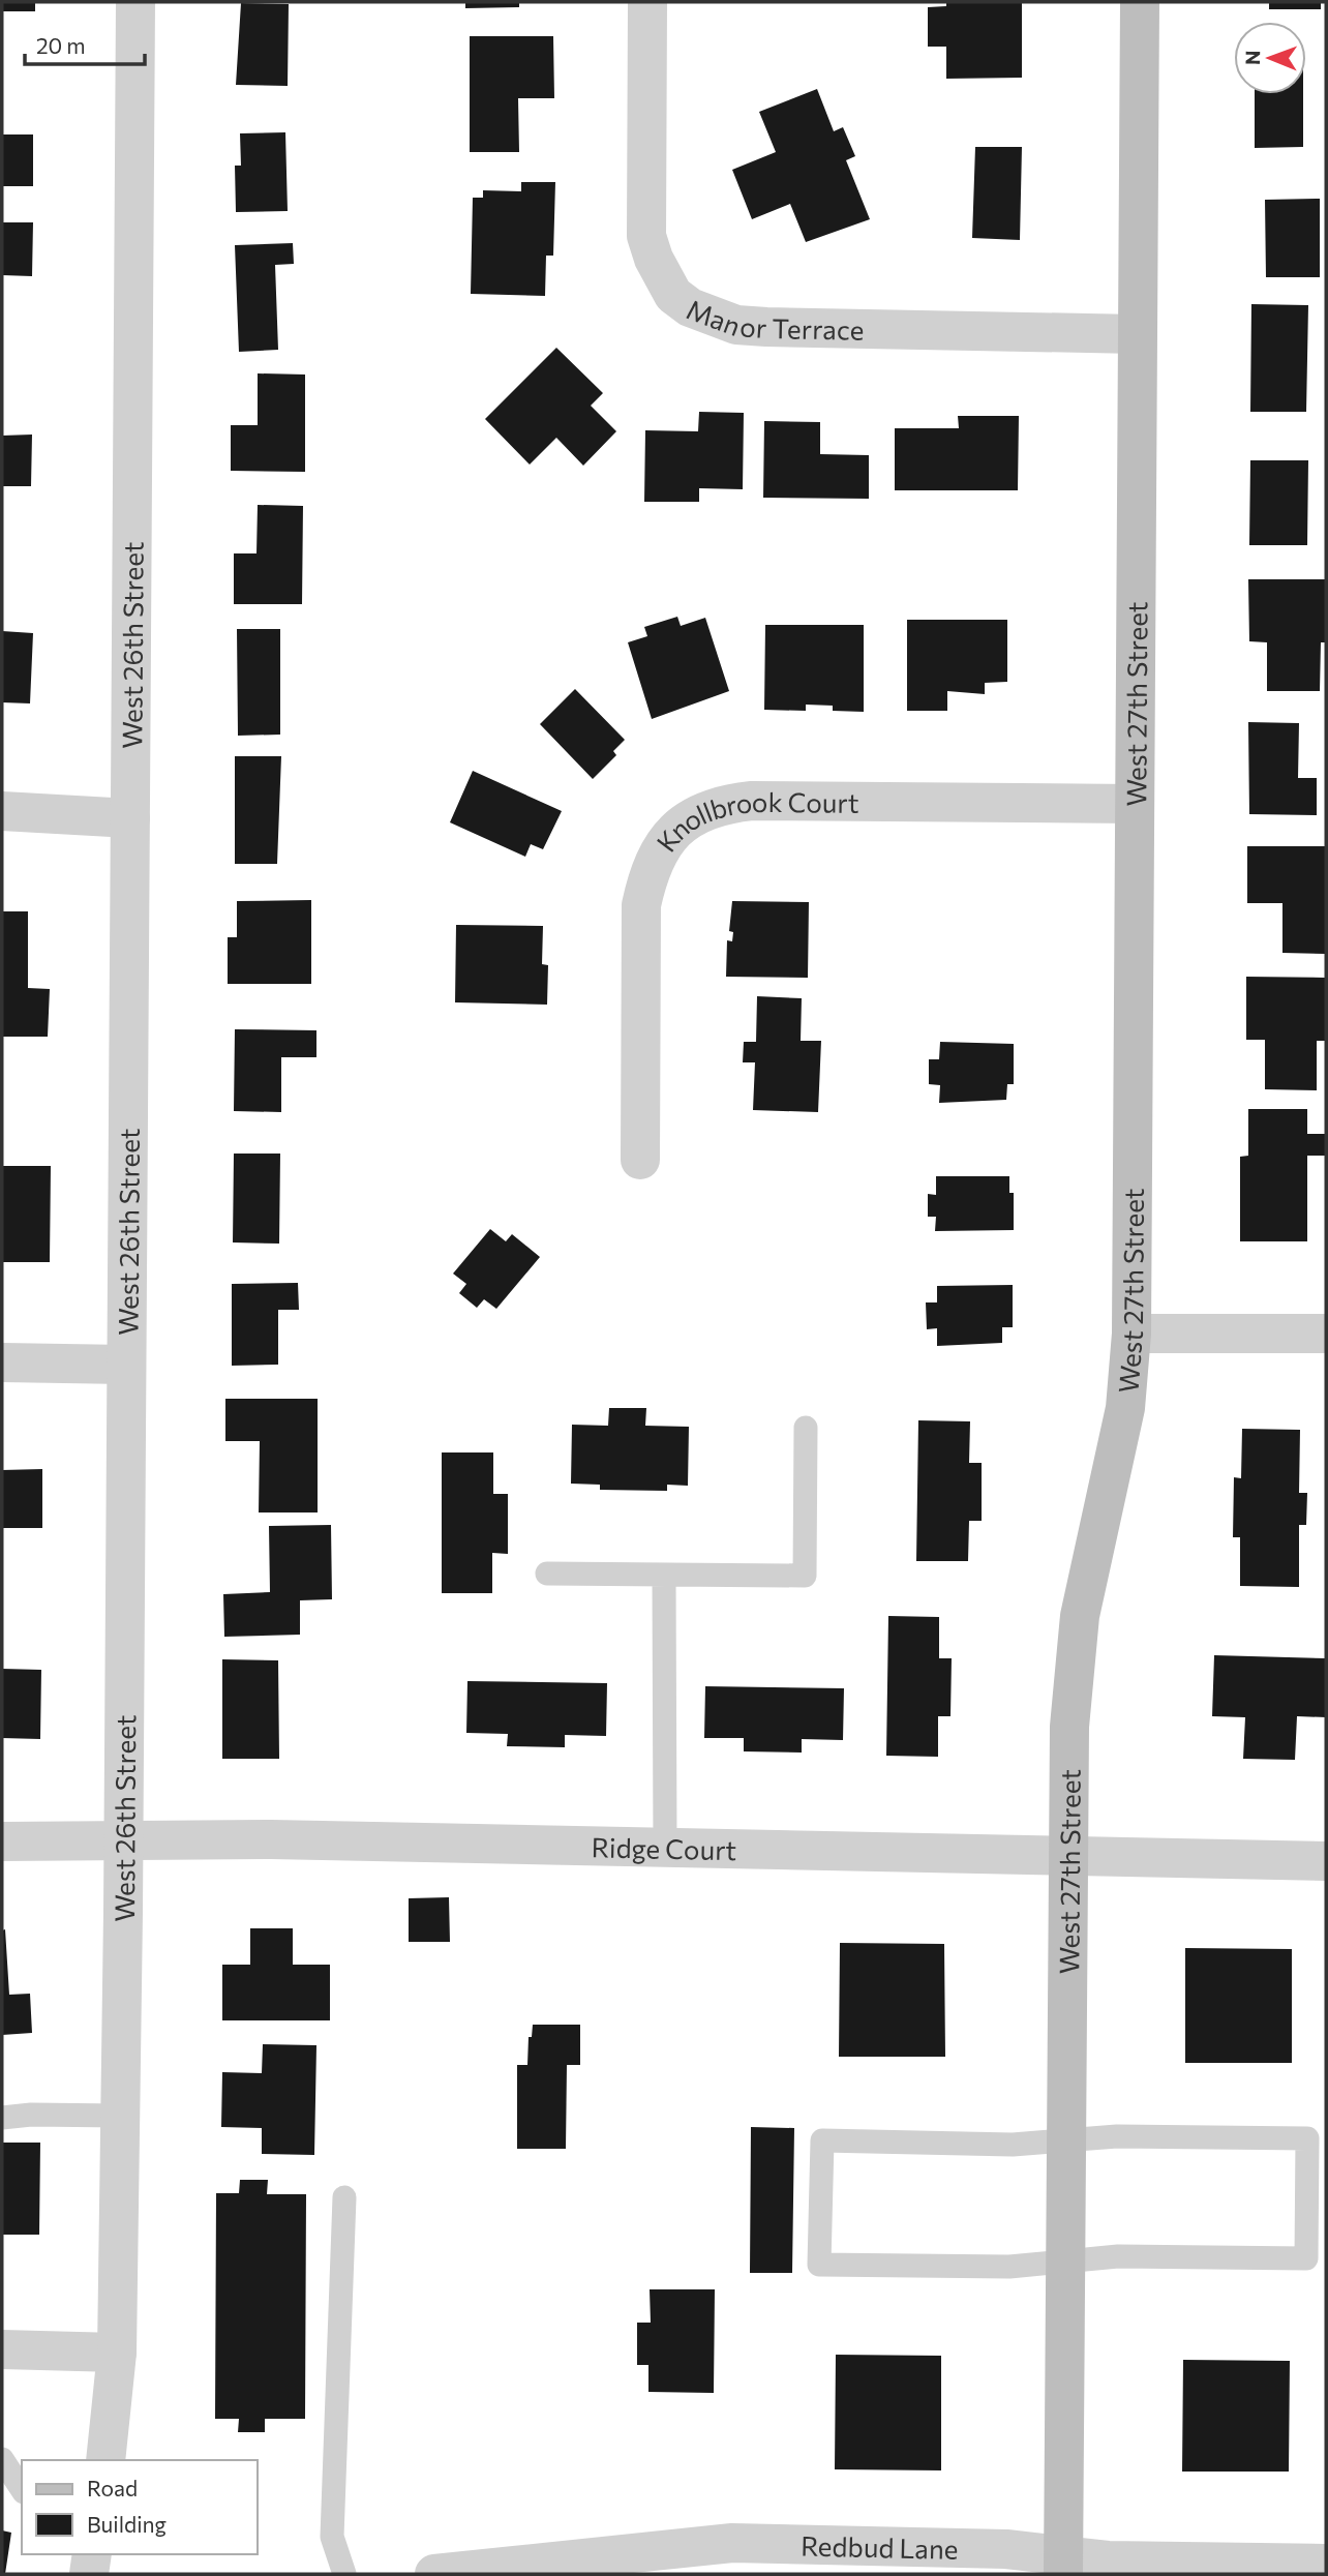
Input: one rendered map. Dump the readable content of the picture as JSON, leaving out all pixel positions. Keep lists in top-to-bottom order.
{
  "streets": {
    "street": [
      "Manor Terrace",
      "West 26th Street",
      "West 27th Street",
      "Knollbrook Court",
      "Ridge Court",
      "Redbud Lane"
    ]
  },
  "crossings": [
    ["Manor Terrace", "West 27th Street"],
    ["West 26th Street", "Ridge Court"],
    ["West 27th Street", "Knollbrook Court"],
    ["West 27th Street", "Ridge Court"],
    ["West 27th Street", "Redbud Lane"]
  ],
  "legend": ["Road", "Building"],
  "scale_bar": "20 m",
  "north": "left"
}
